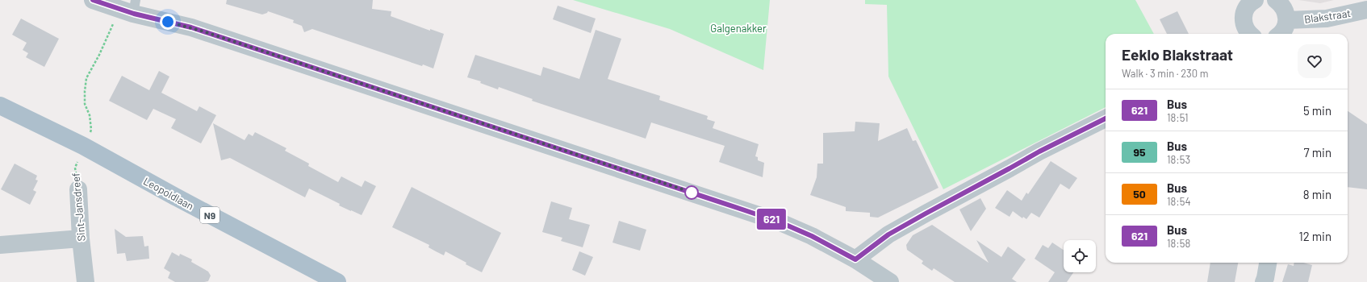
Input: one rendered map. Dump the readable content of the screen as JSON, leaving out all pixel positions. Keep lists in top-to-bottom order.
{
  "streets": {
    "main road": ["Leopoldlaan", "N9"],
    "street": ["Blakstraat", "Sint-Jansdreef"]
  },
  "crossings": [
    ["Leopoldlaan", "Sint-Jansdreef"]
  ],
  "parks": ["Galgenakker"],
  "lines": ["bus line 621"],
  "page": {
    "on_map": "621",
    "heading": ["Eeklo Blakstraat", "Walk · 3 min · 230 m"],
    "list": [
      {
        "mark": "621",
        "name": "Bus",
        "note": "18:51",
        "value": "5 min"
      },
      {
        "mark": "95",
        "name": "Bus",
        "note": "18:53",
        "value": "7 min"
      },
      {
        "mark": "50",
        "name": "Bus",
        "note": "18:54",
        "value": "8 min"
      },
      {
        "mark": "621",
        "name": "Bus",
        "note": "18:58",
        "value": "12 min"
      }
    ]
  }
}
